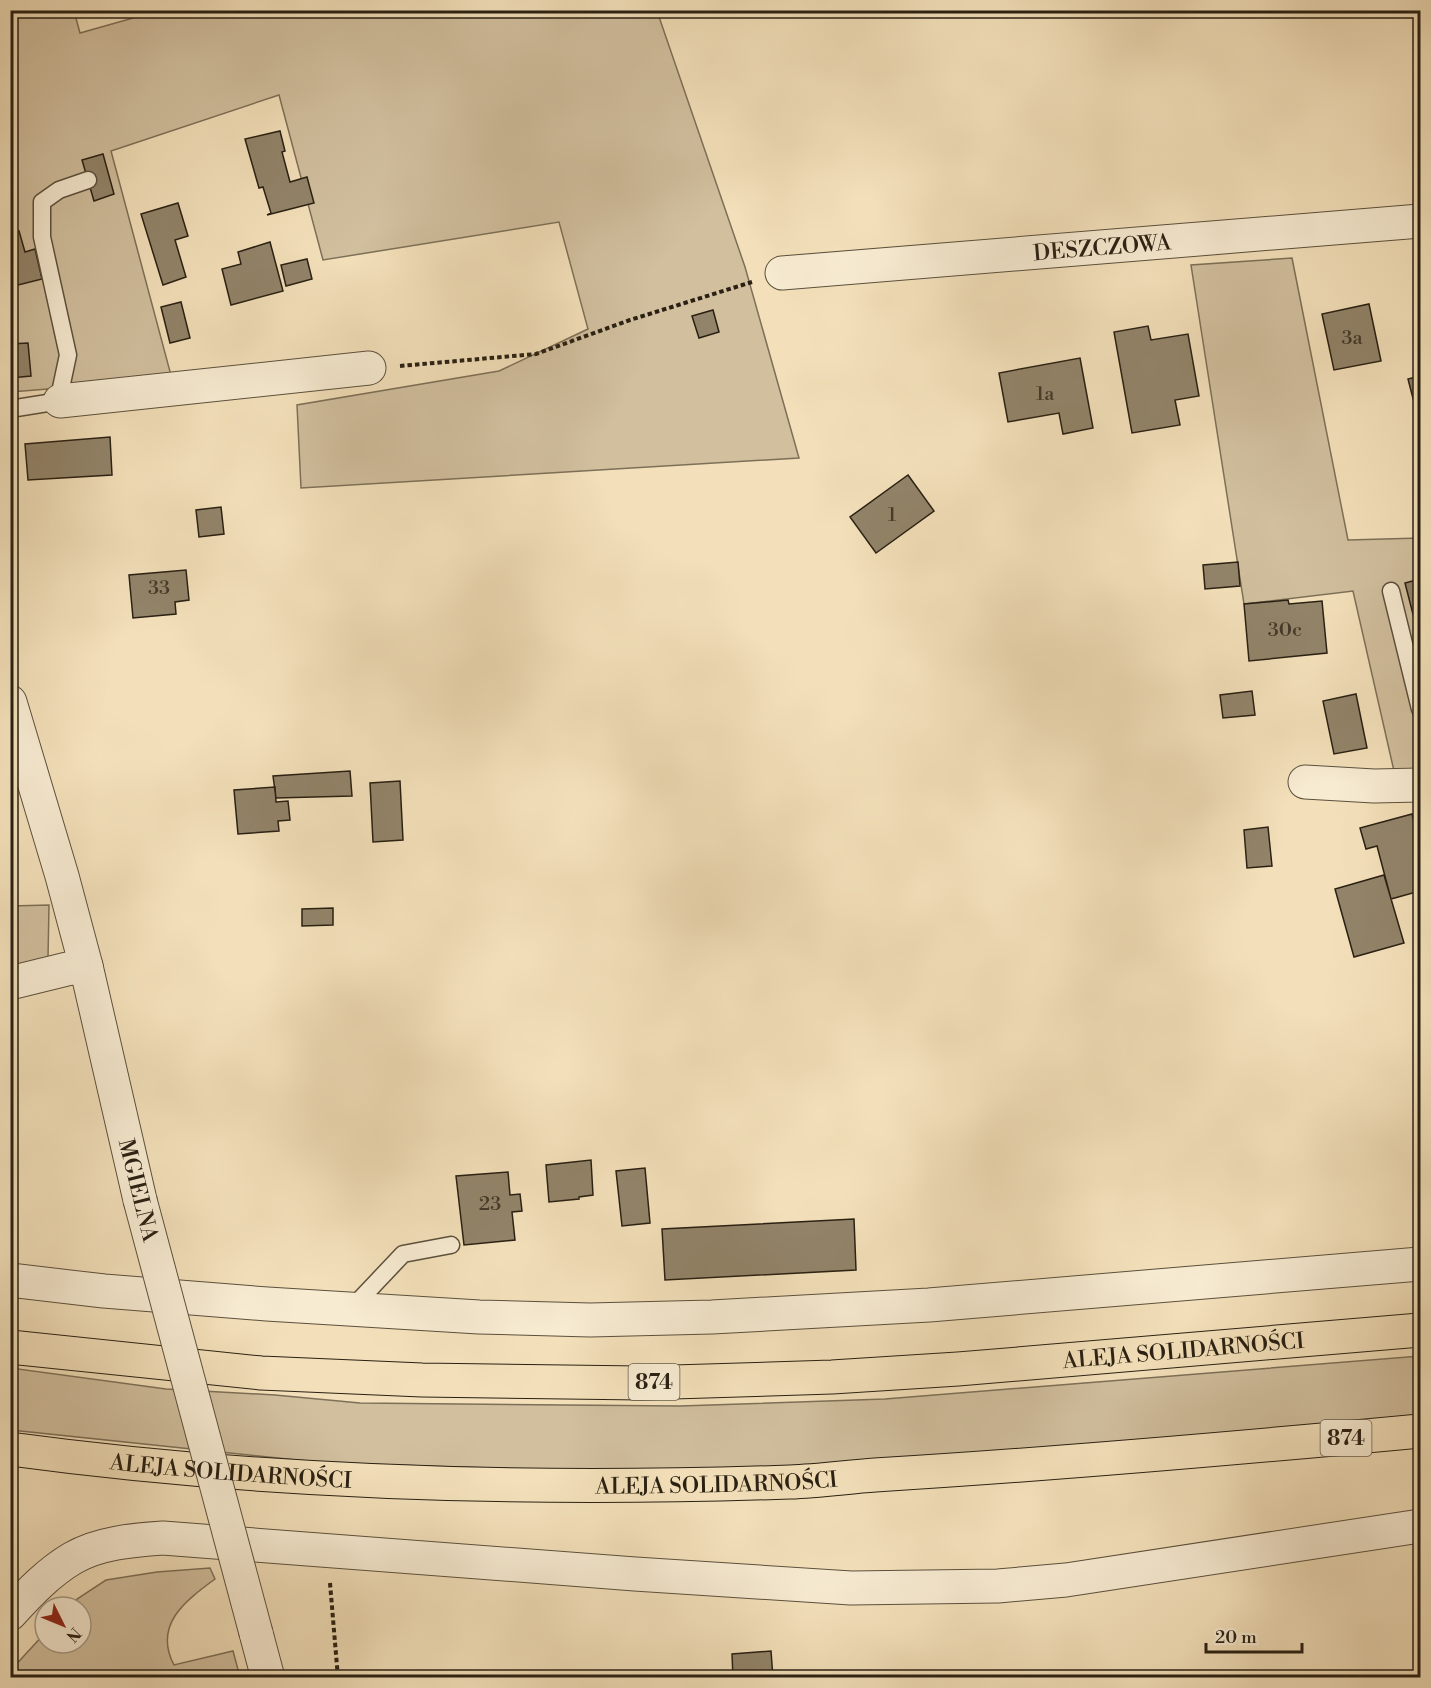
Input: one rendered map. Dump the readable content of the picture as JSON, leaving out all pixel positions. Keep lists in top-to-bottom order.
{
  "streets": {
    "main road": ["ALEJA SOLIDARNOŚCI", "874"],
    "street": ["DESZCZOWA", "MGIELNA"]
  },
  "house_numbers": [
    "3a",
    "1a",
    "1",
    "33",
    "30c",
    "23"
  ],
  "scale_bar": "20 m",
  "north": "bottom right"
}
